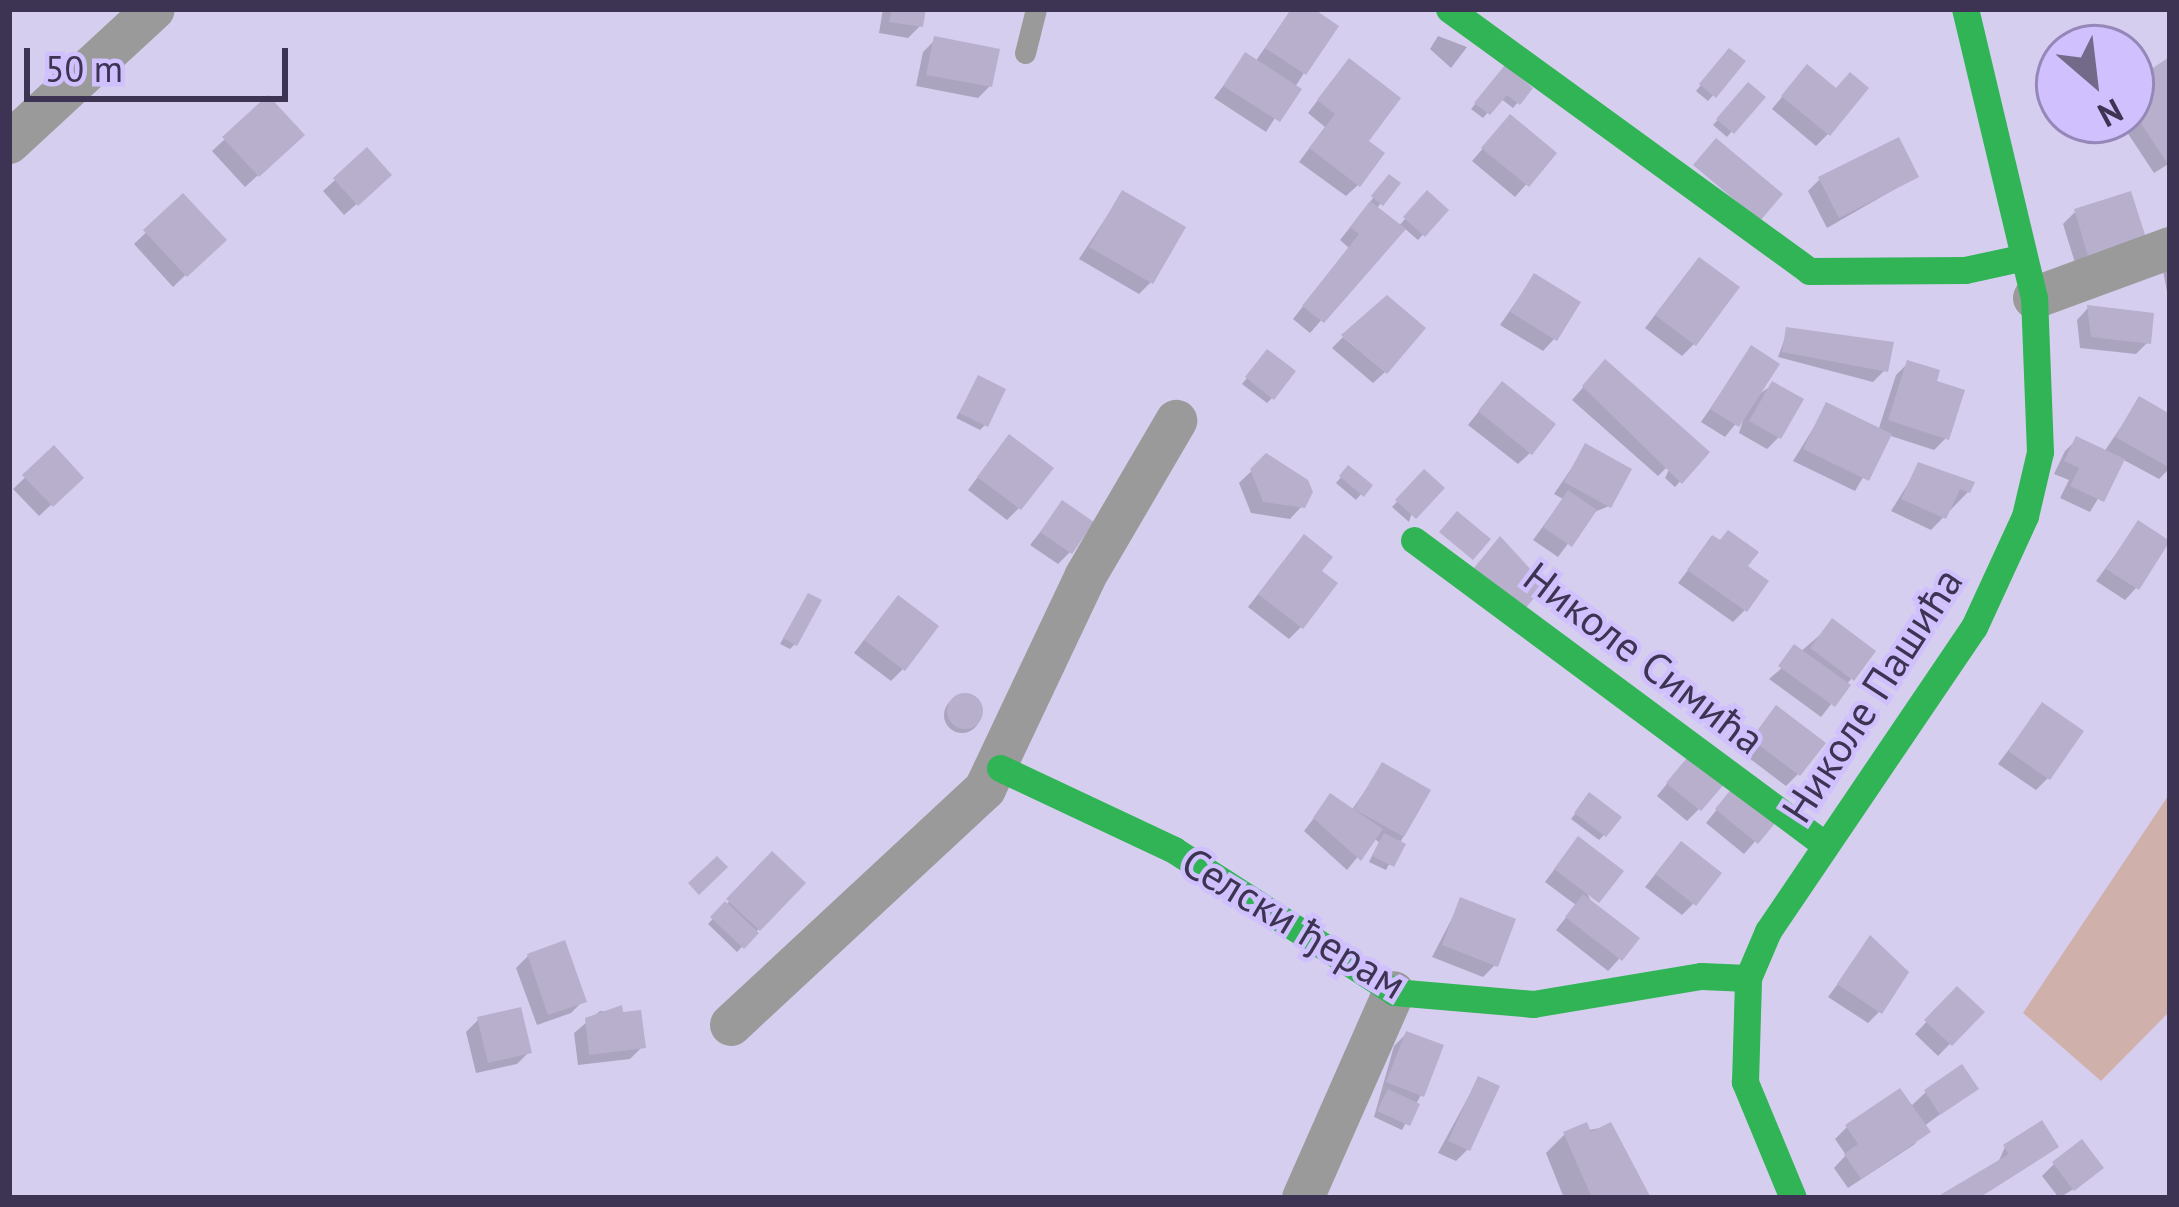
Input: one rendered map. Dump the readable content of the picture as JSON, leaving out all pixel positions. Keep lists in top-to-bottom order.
{
  "streets": {
    "street": ["Николе Симића", "Николе Пашића", "Селски ђерам"]
  },
  "crossings": [
    ["Николе Симића", "Николе Пашића"],
    ["Николе Пашића", "Селски ђерам"]
  ],
  "scale_bar": "50 m",
  "north": "bottom right"
}
